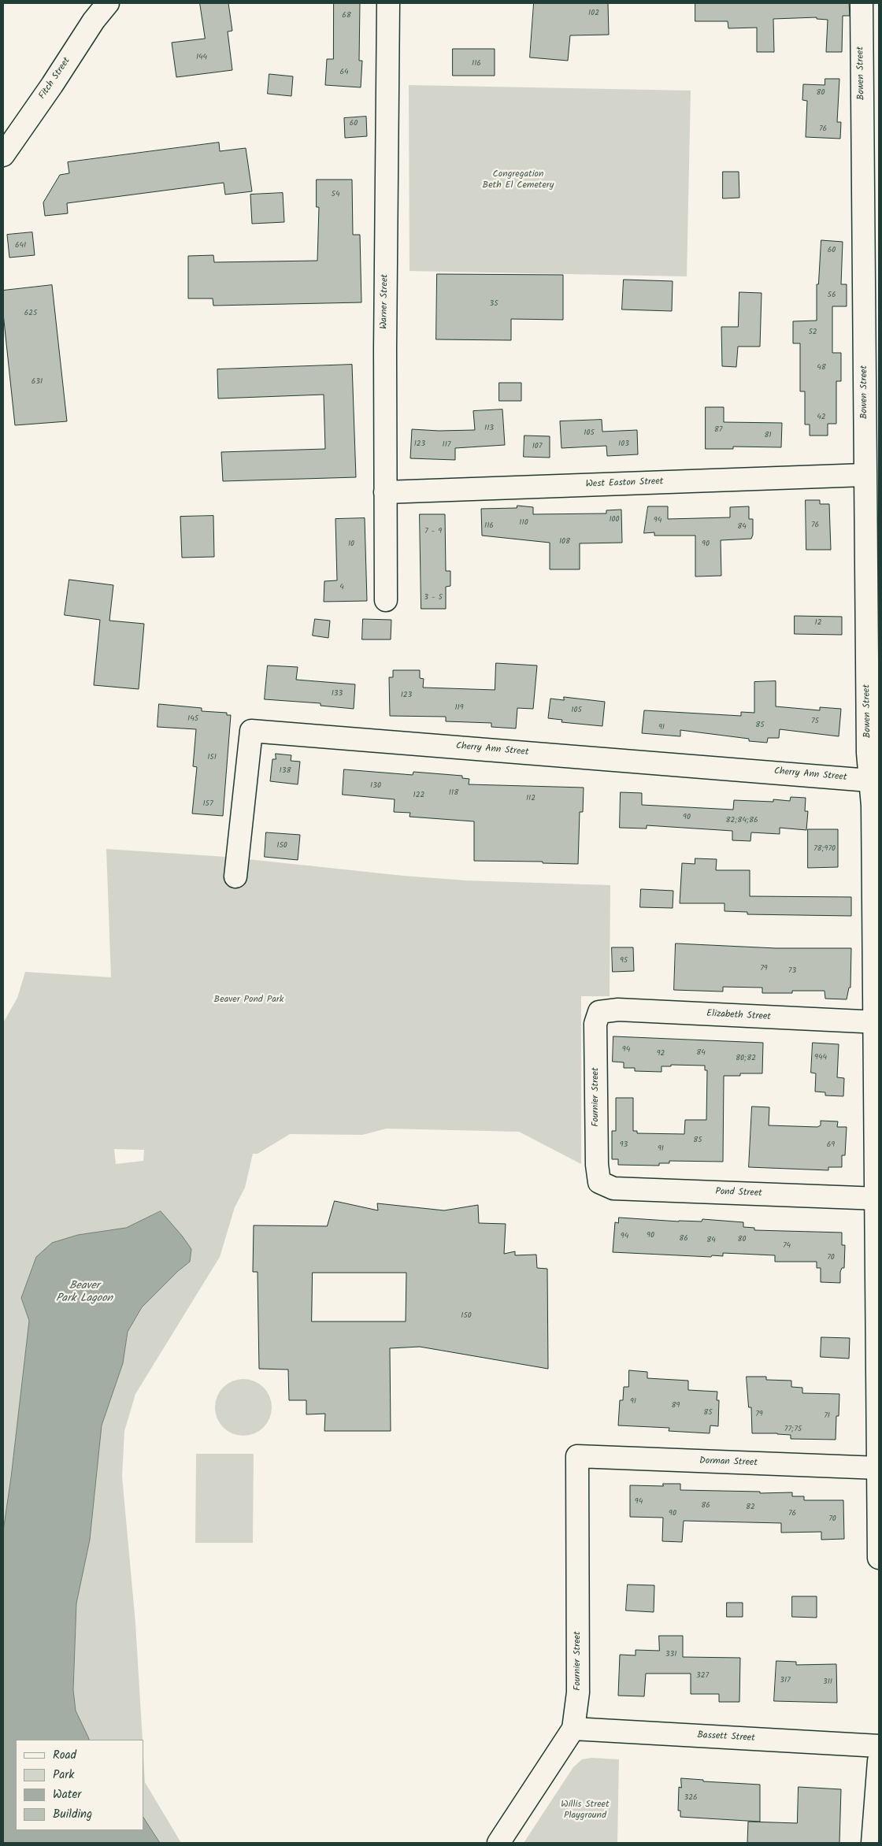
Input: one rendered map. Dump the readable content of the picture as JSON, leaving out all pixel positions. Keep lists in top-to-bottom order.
{
  "streets": {
    "street": [
      "Bowen Street",
      "Fitch Street",
      "Warner Street",
      "West Easton Street",
      "Cherry Ann Street",
      "Elizabeth Street",
      "Fournier Street",
      "Pond Street",
      "Dorman Street",
      "Bassett Street"
    ]
  },
  "crossings": [
    ["Bowen Street", "West Easton Street"],
    ["Bowen Street", "Cherry Ann Street"],
    ["Bowen Street", "Elizabeth Street"],
    ["Bowen Street", "Pond Street"],
    ["Bowen Street", "Dorman Street"],
    ["Warner Street", "West Easton Street"],
    ["Elizabeth Street", "Fournier Street"],
    ["Fournier Street", "Pond Street"],
    ["Fournier Street", "Dorman Street"],
    ["Fournier Street", "Bassett Street"]
  ],
  "water": ["Beaver Park Lagoon"],
  "parks": ["Congregation Beth El Cemetery", "Beaver Pond Park", "Willis Street Playground"],
  "house_numbers": [
    "102",
    "68",
    "144",
    "116",
    "64",
    "80",
    "60",
    "76",
    "54",
    "641",
    "60",
    "56",
    "35",
    "625",
    "52",
    "48",
    "631",
    "42",
    "113",
    "87",
    "105",
    "81",
    "123",
    "103",
    "117",
    "107",
    "100",
    "94",
    "110",
    "76",
    "116",
    "84",
    "7 - 9",
    "108",
    "10",
    "90",
    "4",
    "3 - 5",
    "12",
    "133",
    "123",
    "119",
    "105",
    "145",
    "75",
    "85",
    "91",
    "151",
    "138",
    "130",
    "118",
    "122",
    "112",
    "157",
    "90",
    "82;84;86",
    "150",
    "78;970",
    "95",
    "79",
    "73",
    "94",
    "84",
    "92",
    "944",
    "80;82",
    "85",
    "93",
    "69",
    "91",
    "90",
    "94",
    "86",
    "80",
    "84",
    "74",
    "70",
    "150",
    "91",
    "89",
    "85",
    "79",
    "71",
    "77;75",
    "94",
    "86",
    "82",
    "90",
    "76",
    "70",
    "331",
    "327",
    "317",
    "311",
    "326"
  ],
  "legend": [
    "Road",
    "Park",
    "Water",
    "Building"
  ]
}
